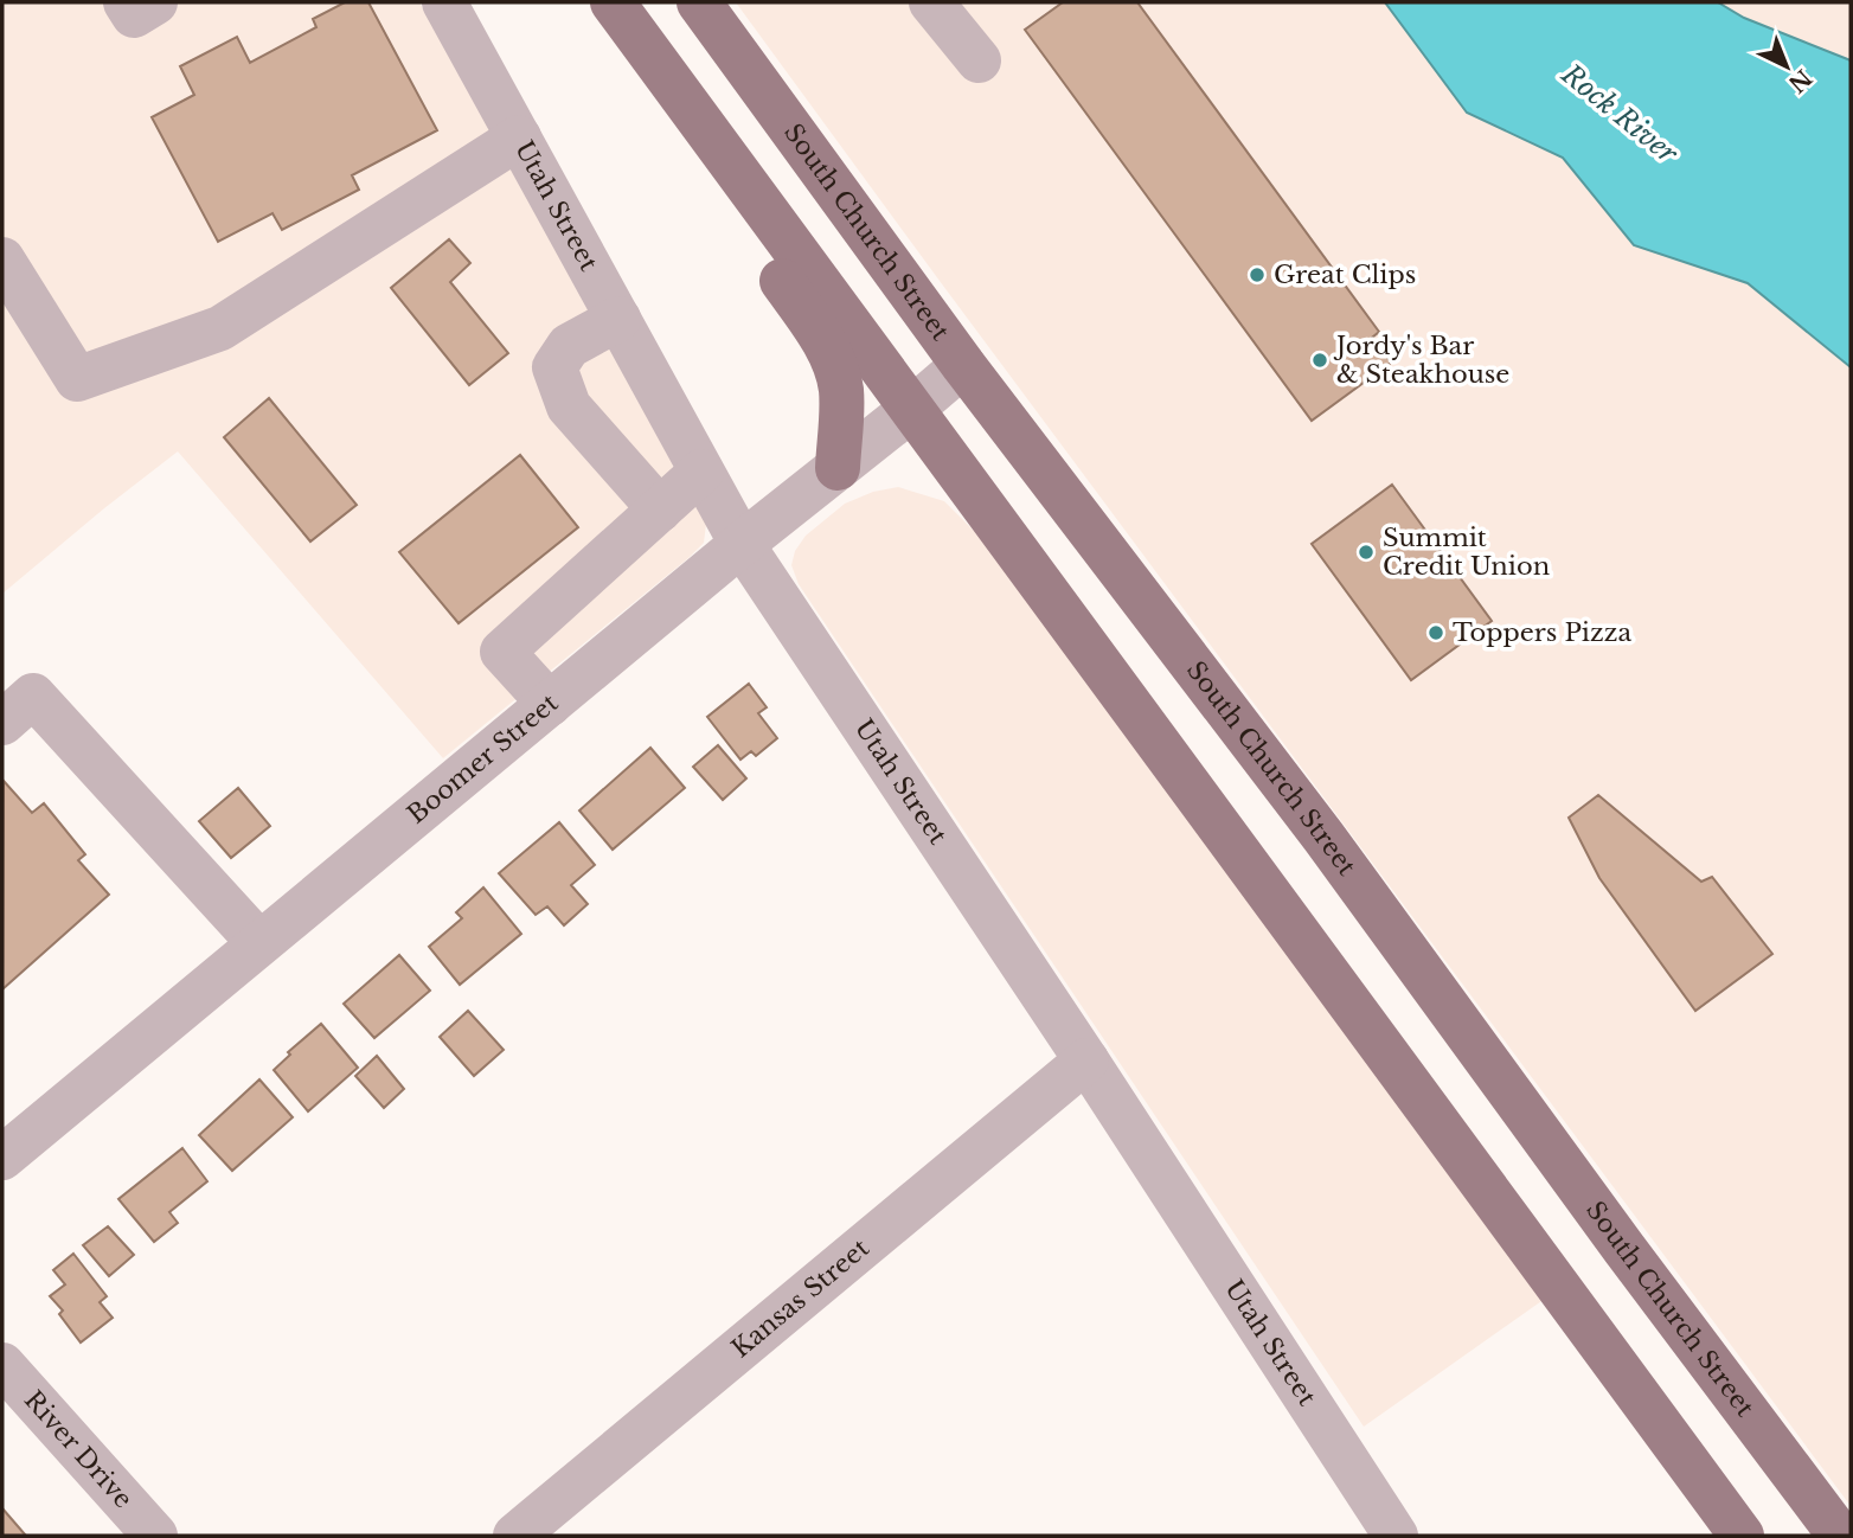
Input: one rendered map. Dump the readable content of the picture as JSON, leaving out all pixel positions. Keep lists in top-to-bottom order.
{
  "streets": {
    "main road": ["South Church Street"],
    "street": [
      "Utah Street",
      "Boomer Street",
      "Kansas Street",
      "River Drive"
    ]
  },
  "crossings": [
    ["Utah Street", "Boomer Street"],
    ["Utah Street", "Kansas Street"],
    ["South Church Street", "Boomer Street"]
  ],
  "water": ["Rock River"],
  "places": [
    "Great Clips",
    "Jordy's Bar & Steakhouse",
    "Summit Credit Union",
    "Toppers Pizza"
  ],
  "north": "bottom right"
}
